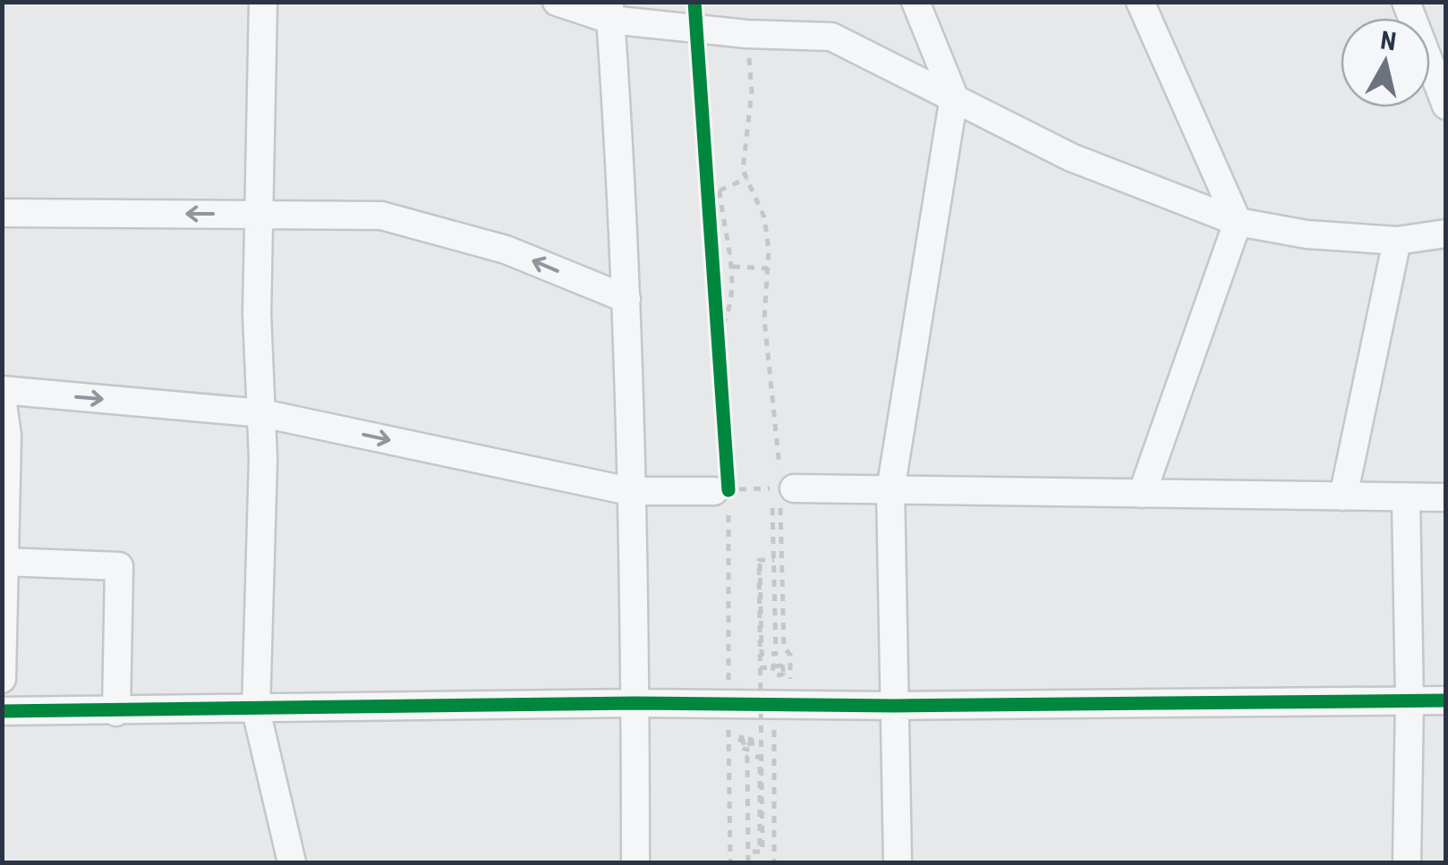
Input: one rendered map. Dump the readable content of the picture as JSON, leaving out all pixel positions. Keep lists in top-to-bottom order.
{
  "north": "top"
}
